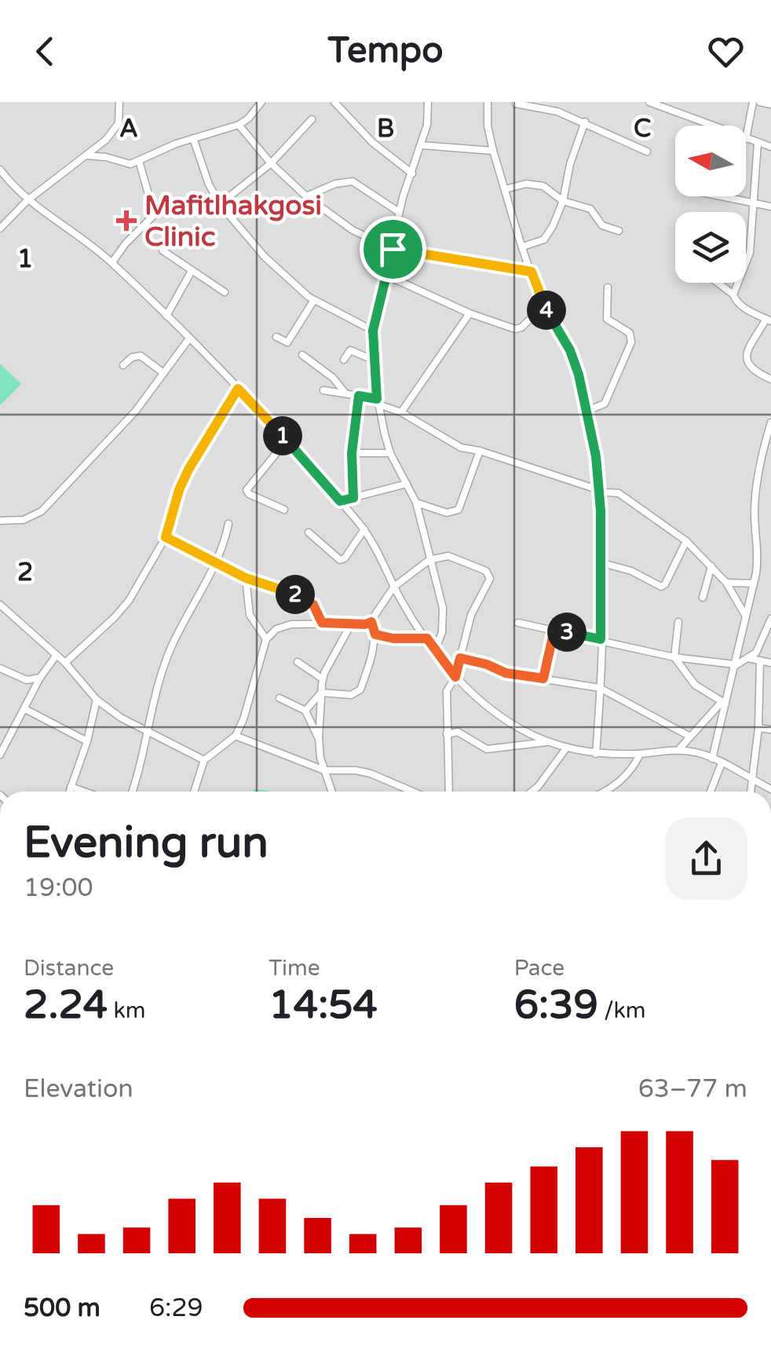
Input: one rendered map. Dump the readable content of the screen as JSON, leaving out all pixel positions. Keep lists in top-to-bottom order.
{
  "places": {
    "health": ["Mafitlhakgosi Clinic"]
  },
  "north": "left",
  "page": {
    "header": "Tempo",
    "pins": [
      "4",
      "1",
      "2",
      "3"
    ],
    "heading": ["Evening run", "19:00"],
    "stats": [
      ["Distance", "2.24 km"],
      ["Time", "14:54"],
      ["Pace", "6:39 /km"]
    ],
    "chart": ["Elevation", "63–77 m"],
    "list": [
      {
        "name": "500 m",
        "note": "6:29"
      }
    ]
  },
  "grid": {
    "columns": ["A", "B", "C"],
    "rows": ["1", "2"]
  }
}
